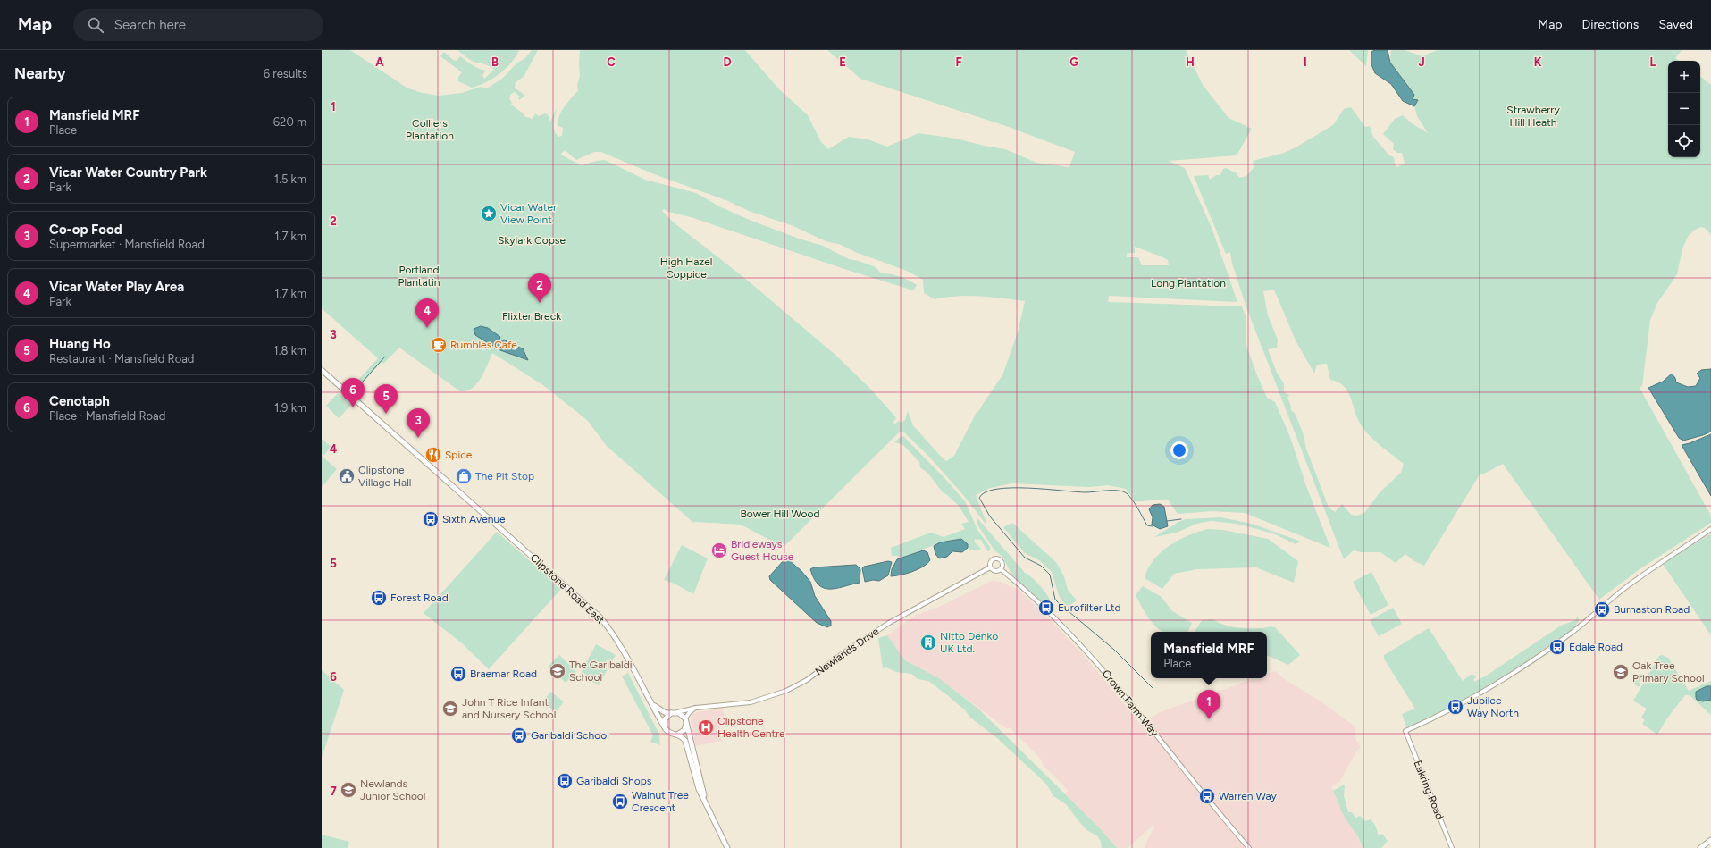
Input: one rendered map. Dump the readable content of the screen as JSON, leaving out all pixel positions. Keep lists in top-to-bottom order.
{
  "streets": {
    "main road": ["Clipstone Road East"],
    "street": ["Newlands Drive", "Crown Farm Way", "Eakring Road"]
  },
  "crossings": [
    ["Clipstone Road East", "Newlands Drive"],
    ["Newlands Drive", "Crown Farm Way"]
  ],
  "parks": [
    "Strawberry Hill Heath",
    "Colliers Plantation",
    "Skylark Copse",
    "High Hazel Coppice",
    "Portland Plantatin",
    "Long Plantation",
    "Flixter Breck",
    "Bower Hill Wood"
  ],
  "places": {
    "place": ["Vicar Water View Point"],
    "cafe": ["Rumbles Cafe"],
    "restaurant": ["Spice"],
    "public building": ["Clipstone Village Hall"],
    "shop": ["The Pit Stop"],
    "bus stop": [
      "Sixth Avenue",
      "Forest Road",
      "Eurofilter Ltd",
      "Burnaston Road",
      "Edale Road",
      "Braemar Road",
      "Jubilee Way North",
      "Garibaldi School",
      "Garibaldi Shops",
      "Warren Way",
      "Walnut Tree Crescent"
    ],
    "hotel": ["Bridleways Guest House"],
    "building": ["Nitto Denko UK Ltd."],
    "school or university": [
      "The Garibaldi School",
      "Oak Tree Primary School",
      "John T Rice Infant and Nursery School",
      "Newlands Junior School"
    ],
    "hospital": ["Clipstone Health Centre"]
  },
  "page": {
    "header": "Map",
    "search": "Search here",
    "nav": ["Map", "Directions", "Saved"],
    "heading": ["Nearby", "6 results"],
    "map_buttons": ["+", "−"],
    "list": [
      {
        "mark": "1",
        "name": "Mansfield MRF",
        "note": "Place",
        "value": "620 m"
      },
      {
        "mark": "2",
        "name": "Vicar Water Country Park",
        "note": "Park",
        "value": "1.5 km"
      },
      {
        "mark": "3",
        "name": "Co-op Food",
        "note": "Supermarket · Mansfield Road",
        "value": "1.7 km"
      },
      {
        "mark": "4",
        "name": "Vicar Water Play Area",
        "note": "Park",
        "value": "1.7 km"
      },
      {
        "mark": "5",
        "name": "Huang Ho",
        "note": "Restaurant · Mansfield Road",
        "value": "1.8 km"
      },
      {
        "mark": "6",
        "name": "Cenotaph",
        "note": "Place · Mansfield Road",
        "value": "1.9 km"
      }
    ],
    "pins": [
      "2",
      "4",
      "6",
      "5",
      "3",
      "1"
    ],
    "popup": ["Mansfield MRF", "Place"]
  },
  "grid": {
    "columns": [
      "A",
      "B",
      "C",
      "D",
      "E",
      "F",
      "G",
      "H",
      "I",
      "J",
      "K",
      "L"
    ],
    "rows": [
      "1",
      "2",
      "3",
      "4",
      "5",
      "6",
      "7"
    ]
  }
}
